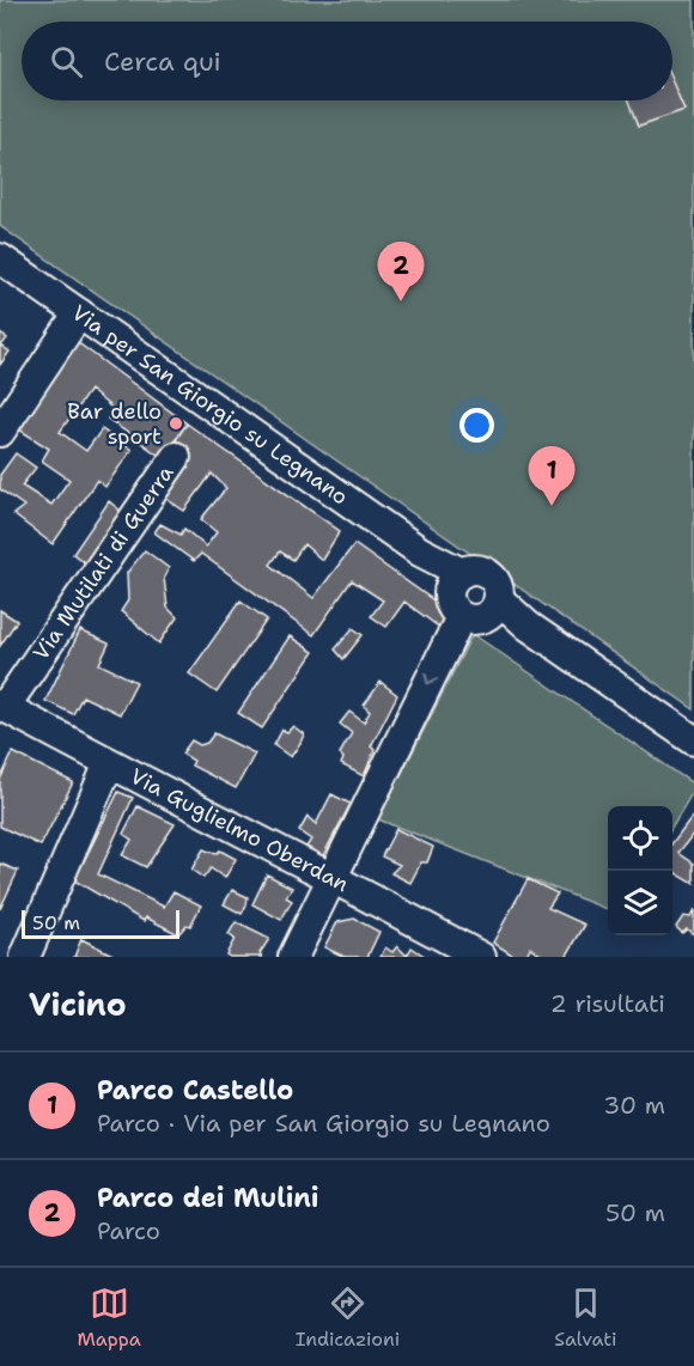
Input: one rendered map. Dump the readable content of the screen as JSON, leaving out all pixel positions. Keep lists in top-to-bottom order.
{
  "streets": {
    "street": ["Via per San Giorgio su Legnano", "Via Mutilati di Guerra", "Via Guglielmo Oberdan"]
  },
  "crossings": [
    ["Via Mutilati di Guerra", "Via Guglielmo Oberdan"]
  ],
  "places": ["Bar dello sport"],
  "scale_bar": "50 m",
  "page": {
    "search": "Cerca qui",
    "pins": ["2", "1"],
    "scale": "50 m",
    "heading": ["Vicino", "2 risultati"],
    "list": [
      {
        "mark": "1",
        "name": "Parco Castello",
        "note": "Parco · Via per San Giorgio su Legnano",
        "value": "30 m"
      },
      {
        "mark": "2",
        "name": "Parco dei Mulini",
        "note": "Parco",
        "value": "50 m"
      }
    ],
    "nav": ["Mappa", "Indicazioni", "Salvati"]
  }
}
